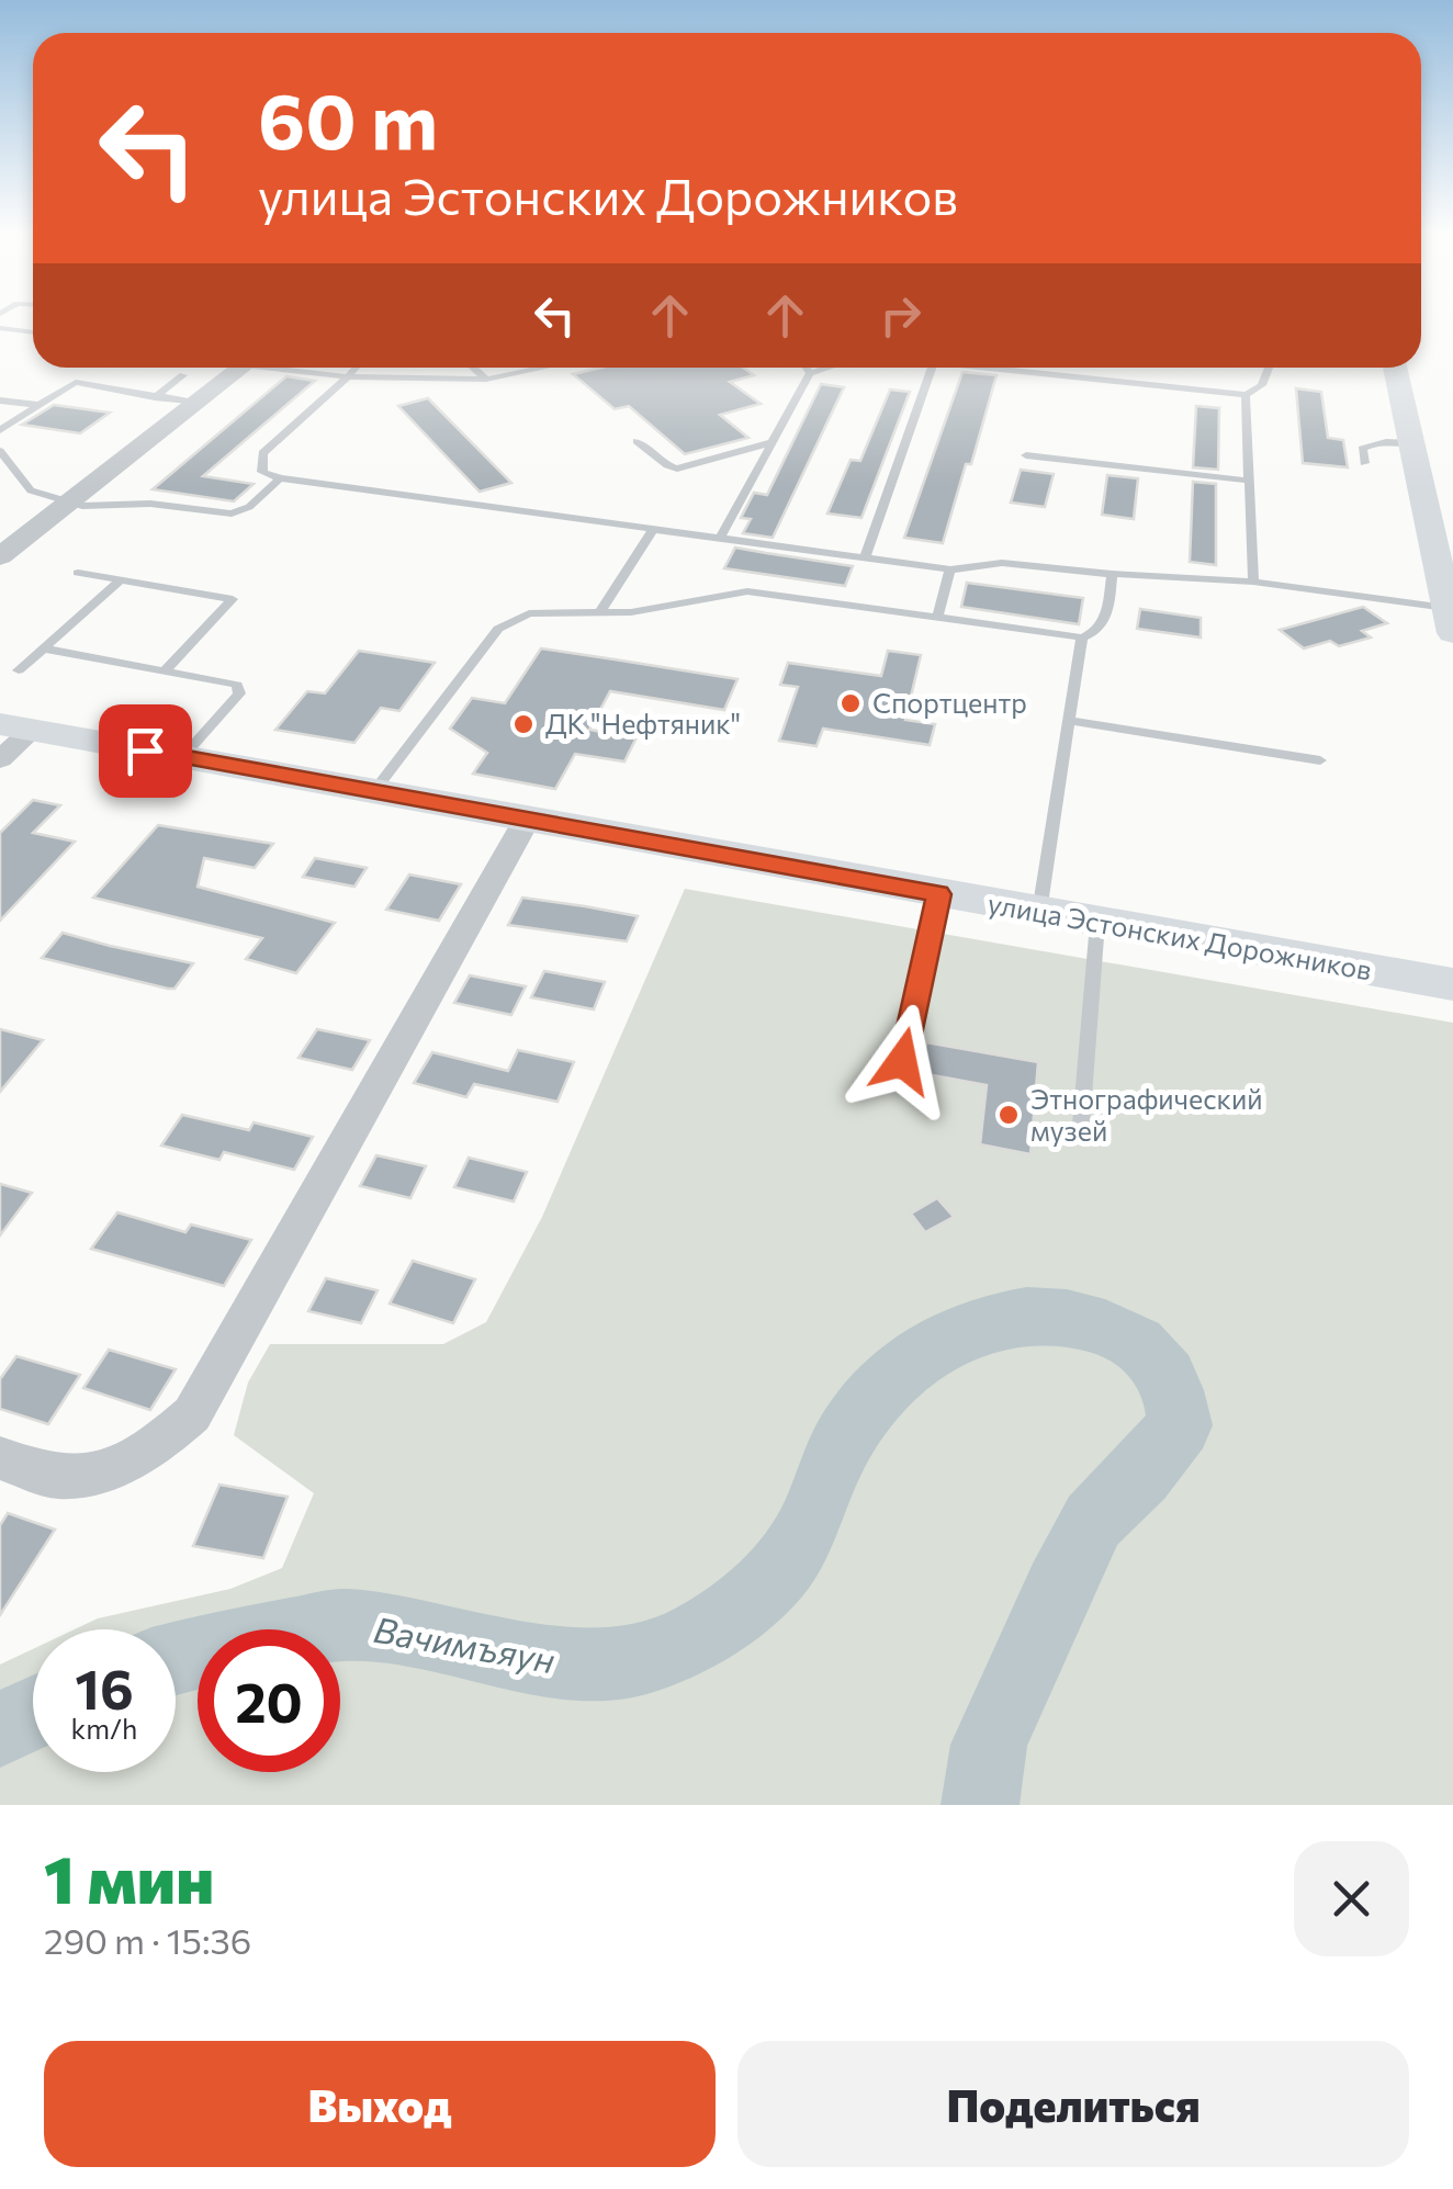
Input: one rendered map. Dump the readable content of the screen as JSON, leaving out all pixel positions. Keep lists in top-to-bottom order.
{
  "streets": {
    "main road": ["улица Эстонских Дорожников"]
  },
  "water": ["Вачимъяун"],
  "places": ["Спортцентр", "ДК \"Нефтяник\"", "Этнографический музей"],
  "page": {
    "turn": ["60 m", "улица Эстонских Дорожников"],
    "speed": "16 km/h",
    "limit": "20",
    "heading": ["1 мин", "290 m · 15:36"],
    "buttons": ["Выход", "Поделиться"]
  }
}
